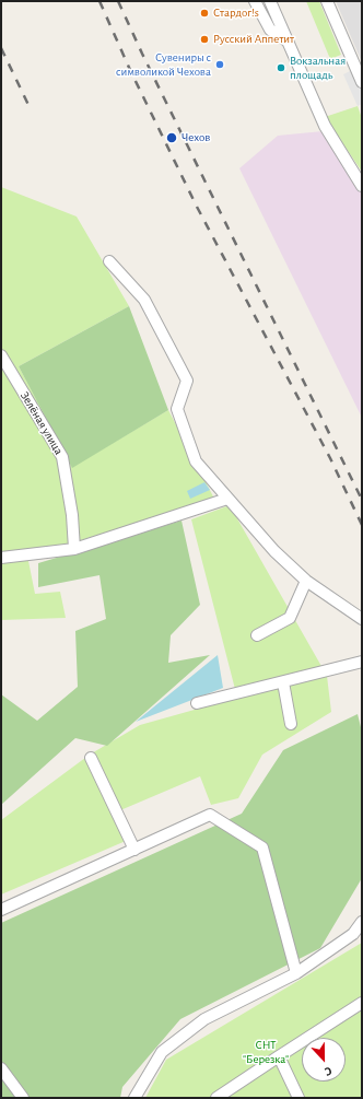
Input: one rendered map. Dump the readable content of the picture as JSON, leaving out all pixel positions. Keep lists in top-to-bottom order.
{
  "streets": {
    "street": ["Зелёная улица"]
  },
  "parks": ["СНТ \"Березка\""],
  "places": [
    "Стардог!s",
    "Русский Аппетит",
    "Сувениры с символикой Чехова",
    "Вокзальная площадь",
    "Чехов"
  ],
  "north": "bottom"
}
